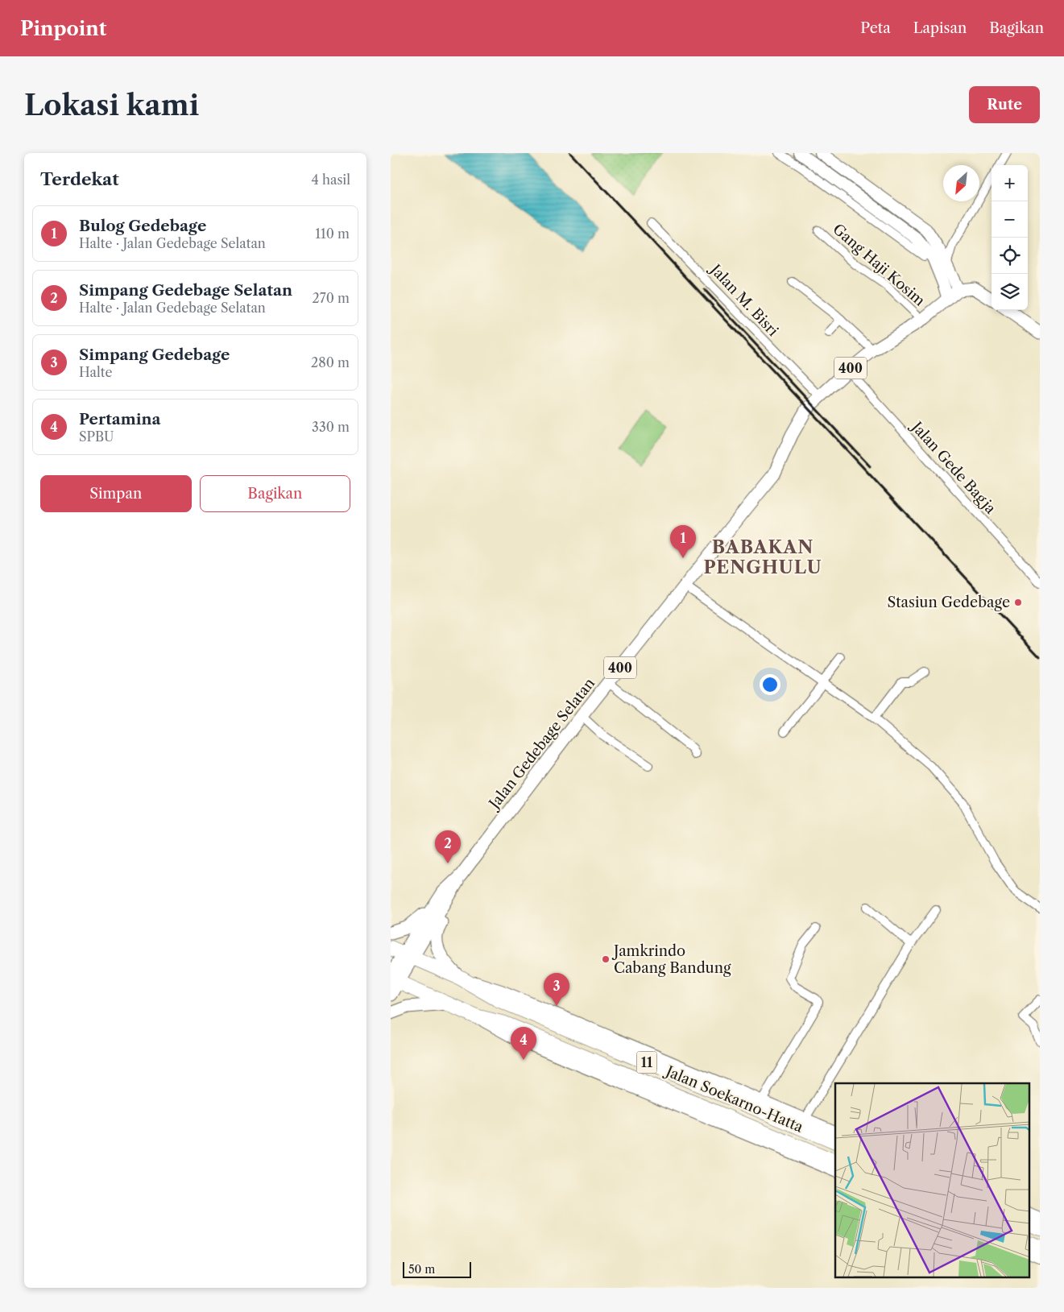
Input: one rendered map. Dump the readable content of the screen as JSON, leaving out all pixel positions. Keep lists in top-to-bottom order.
{
  "streets": {
    "highway": ["11", "Jalan Soekarno-Hatta"],
    "main road": ["400", "Jalan Gedebage Selatan"],
    "street": ["Gang Haji Kosim", "Jalan M. Bisri", "Jalan Gede Bagja"]
  },
  "crossings": [
    ["Gang Haji Kosim", "Jalan Gedebage Selatan"],
    ["Jalan M. Bisri", "Jalan Gedebage Selatan"],
    ["Jalan Gede Bagja", "Jalan Gedebage Selatan"],
    ["Jalan Gedebage Selatan", "Jalan Soekarno-Hatta"]
  ],
  "districts": ["BABAKAN PENGHULU"],
  "places": ["Stasiun Gedebage", "Jamkrindo Cabang Bandung"],
  "scale_bar": "50 m",
  "north": "bottom left",
  "page": {
    "header": "Pinpoint",
    "nav": ["Peta", "Lapisan", "Bagikan"],
    "buttons": [
      "Rute",
      ["Simpan", "Bagikan"]
    ],
    "title": "Lokasi kami",
    "heading": ["Terdekat", "4 hasil"],
    "map_buttons": ["+", "−"],
    "list": [
      {
        "mark": "1",
        "name": "Bulog Gedebage",
        "note": "Halte · Jalan Gedebage Selatan",
        "value": "110 m"
      },
      {
        "mark": "2",
        "name": "Simpang Gedebage Selatan",
        "note": "Halte · Jalan Gedebage Selatan",
        "value": "270 m"
      },
      {
        "mark": "3",
        "name": "Simpang Gedebage",
        "note": "Halte",
        "value": "280 m"
      },
      {
        "mark": "4",
        "name": "Pertamina",
        "note": "SPBU",
        "value": "330 m"
      }
    ],
    "pins": [
      "1",
      "2",
      "3",
      "4"
    ],
    "scale": "50 m"
  }
}
